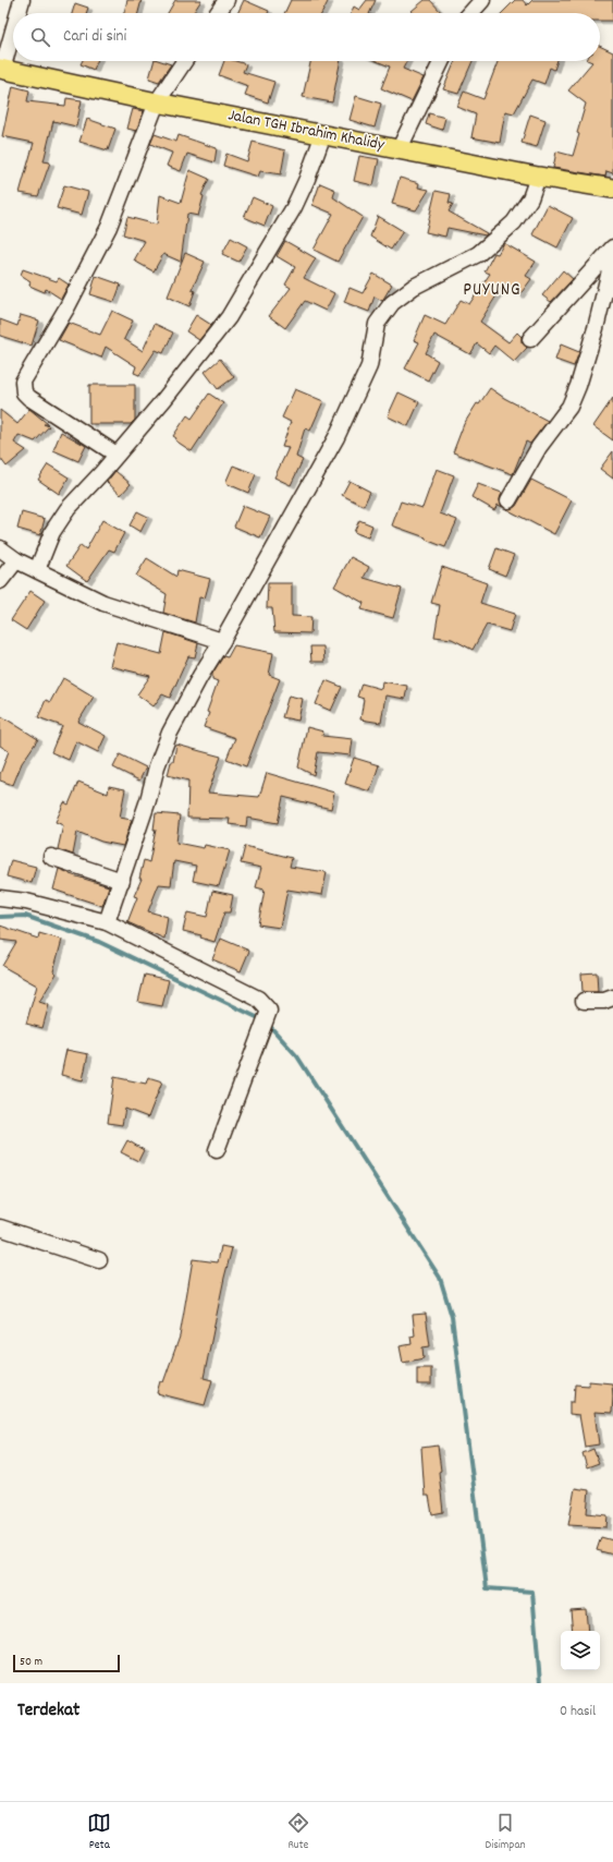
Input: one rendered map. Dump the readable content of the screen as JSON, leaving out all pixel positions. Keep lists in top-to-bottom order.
{
  "streets": {
    "main road": ["Jalan TGH Ibrahim Khalidy"]
  },
  "districts": ["PUYUNG"],
  "scale_bar": "50 m",
  "page": {
    "search": "Cari di sini",
    "scale": "50 m",
    "heading": ["Terdekat", "0 hasil"],
    "nav": ["Peta", "Rute", "Disimpan"]
  }
}
